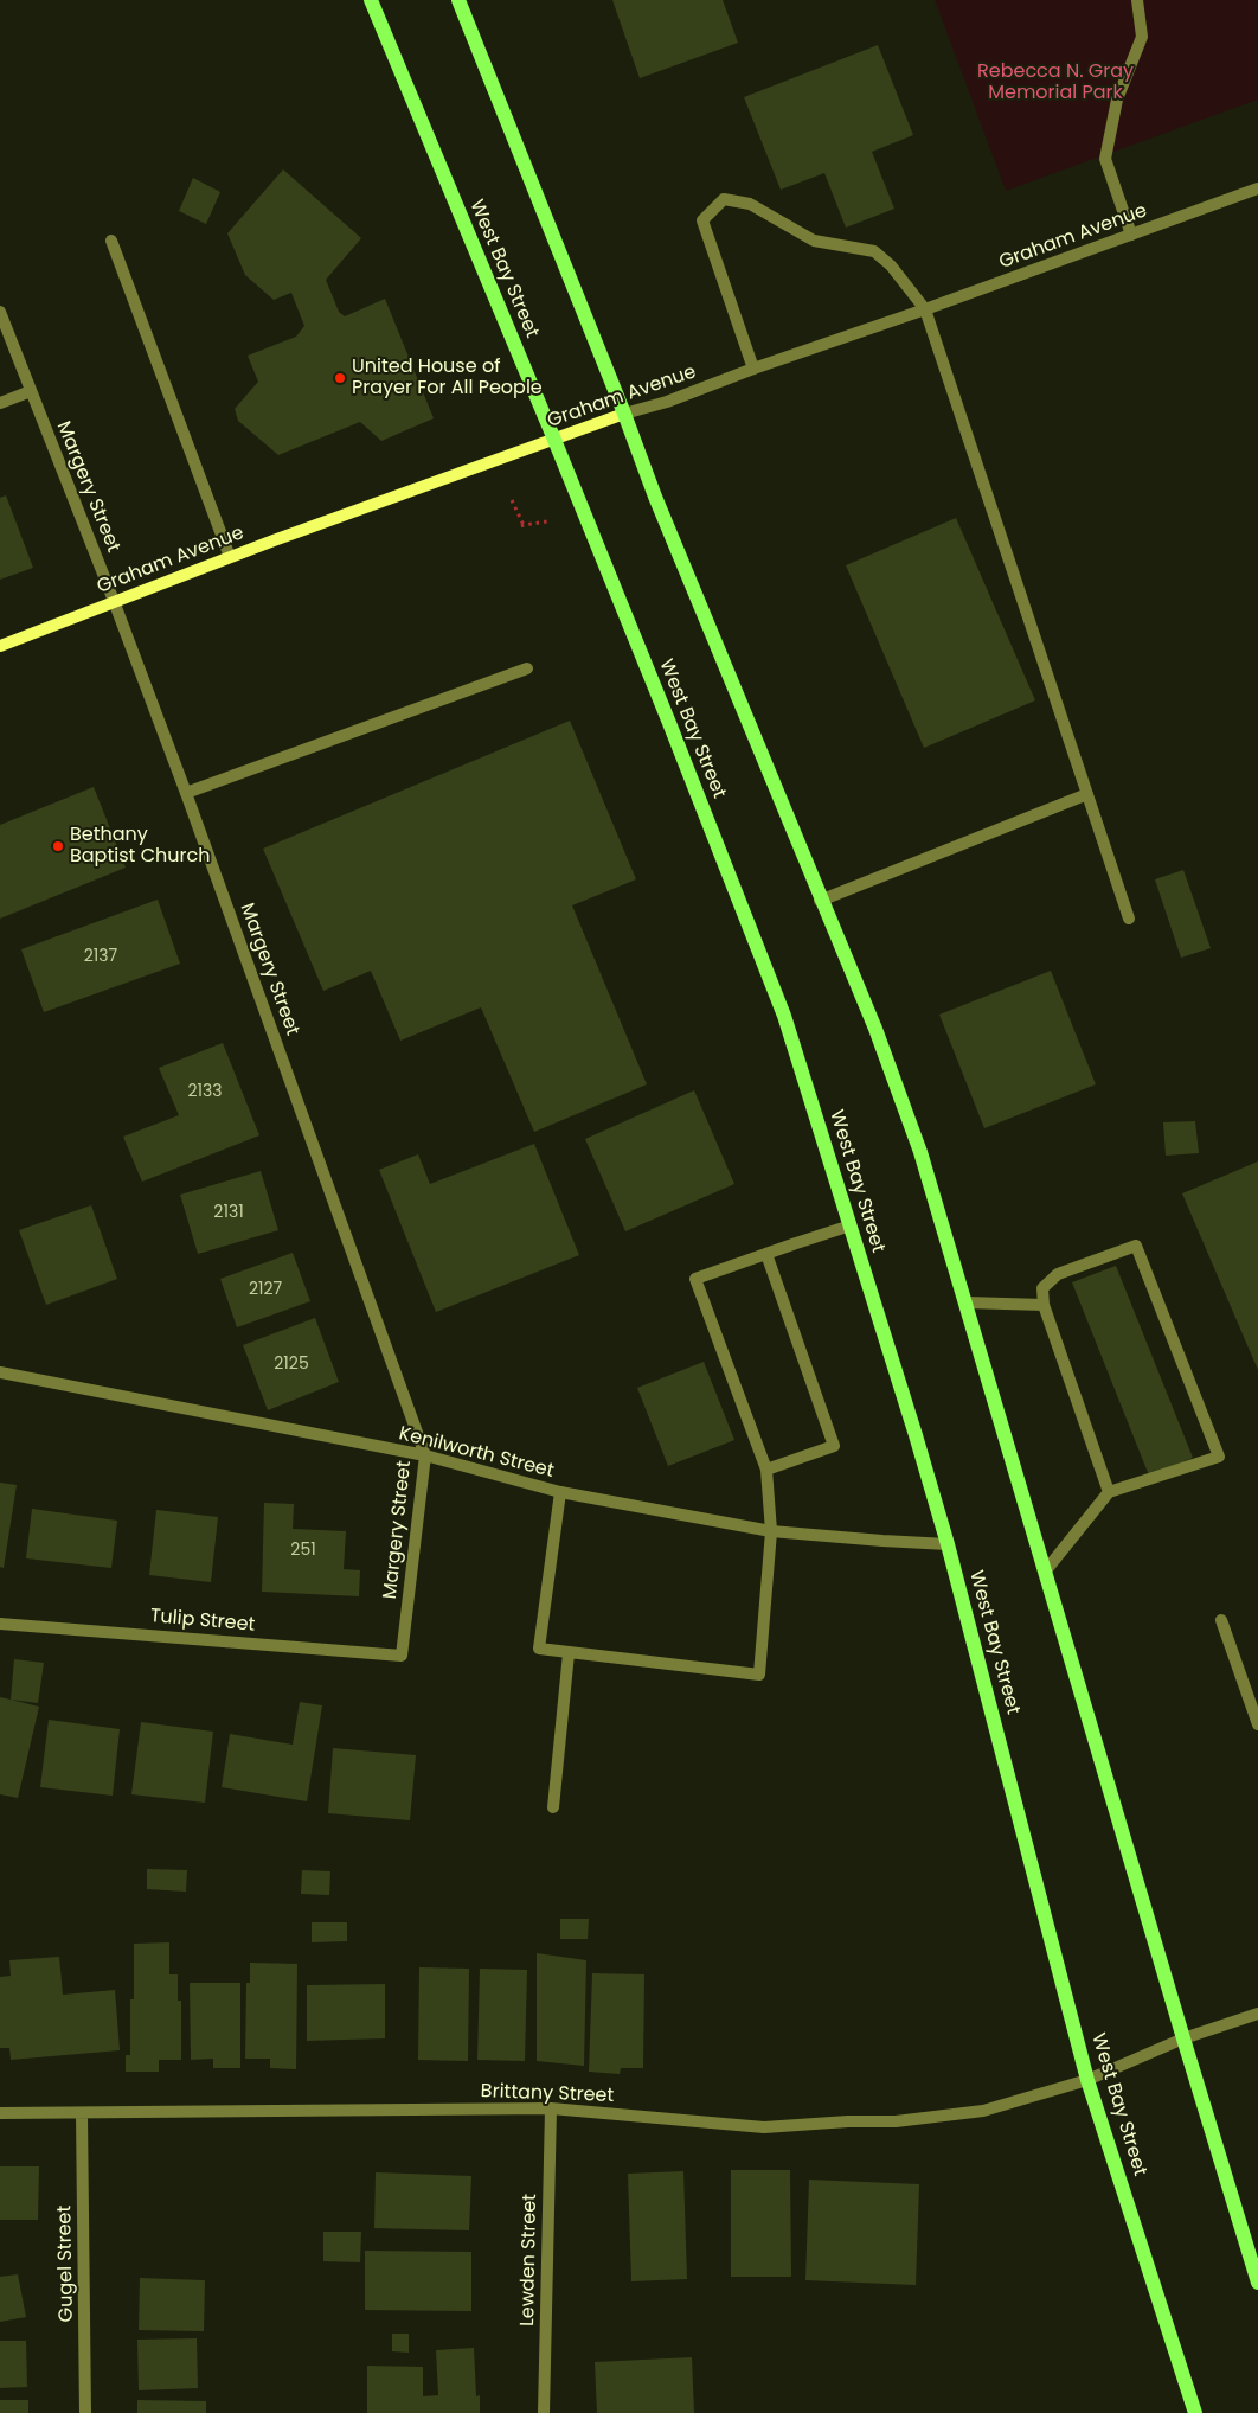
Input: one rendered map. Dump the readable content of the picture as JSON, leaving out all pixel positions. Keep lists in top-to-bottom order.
{
  "streets": {
    "main road": ["West Bay Street"],
    "street": [
      "Graham Avenue",
      "Margery Street",
      "Kenilworth Street",
      "Tulip Street",
      "Brittany Street",
      "Lewden Street",
      "Gugel Street"
    ]
  },
  "crossings": [
    ["Graham Avenue", "West Bay Street"],
    ["Graham Avenue", "Margery Street"],
    ["West Bay Street", "Kenilworth Street"],
    ["West Bay Street", "Brittany Street"],
    ["Margery Street", "Kenilworth Street"],
    ["Margery Street", "Tulip Street"],
    ["Brittany Street", "Lewden Street"],
    ["Brittany Street", "Gugel Street"]
  ],
  "parks": ["Rebecca N. Gray Memorial Park"],
  "places": ["United House of Prayer For All People", "Bethany Baptist Church"],
  "house_numbers": [
    "2137",
    "2133",
    "2131",
    "2127",
    "2125",
    "251"
  ]
}
